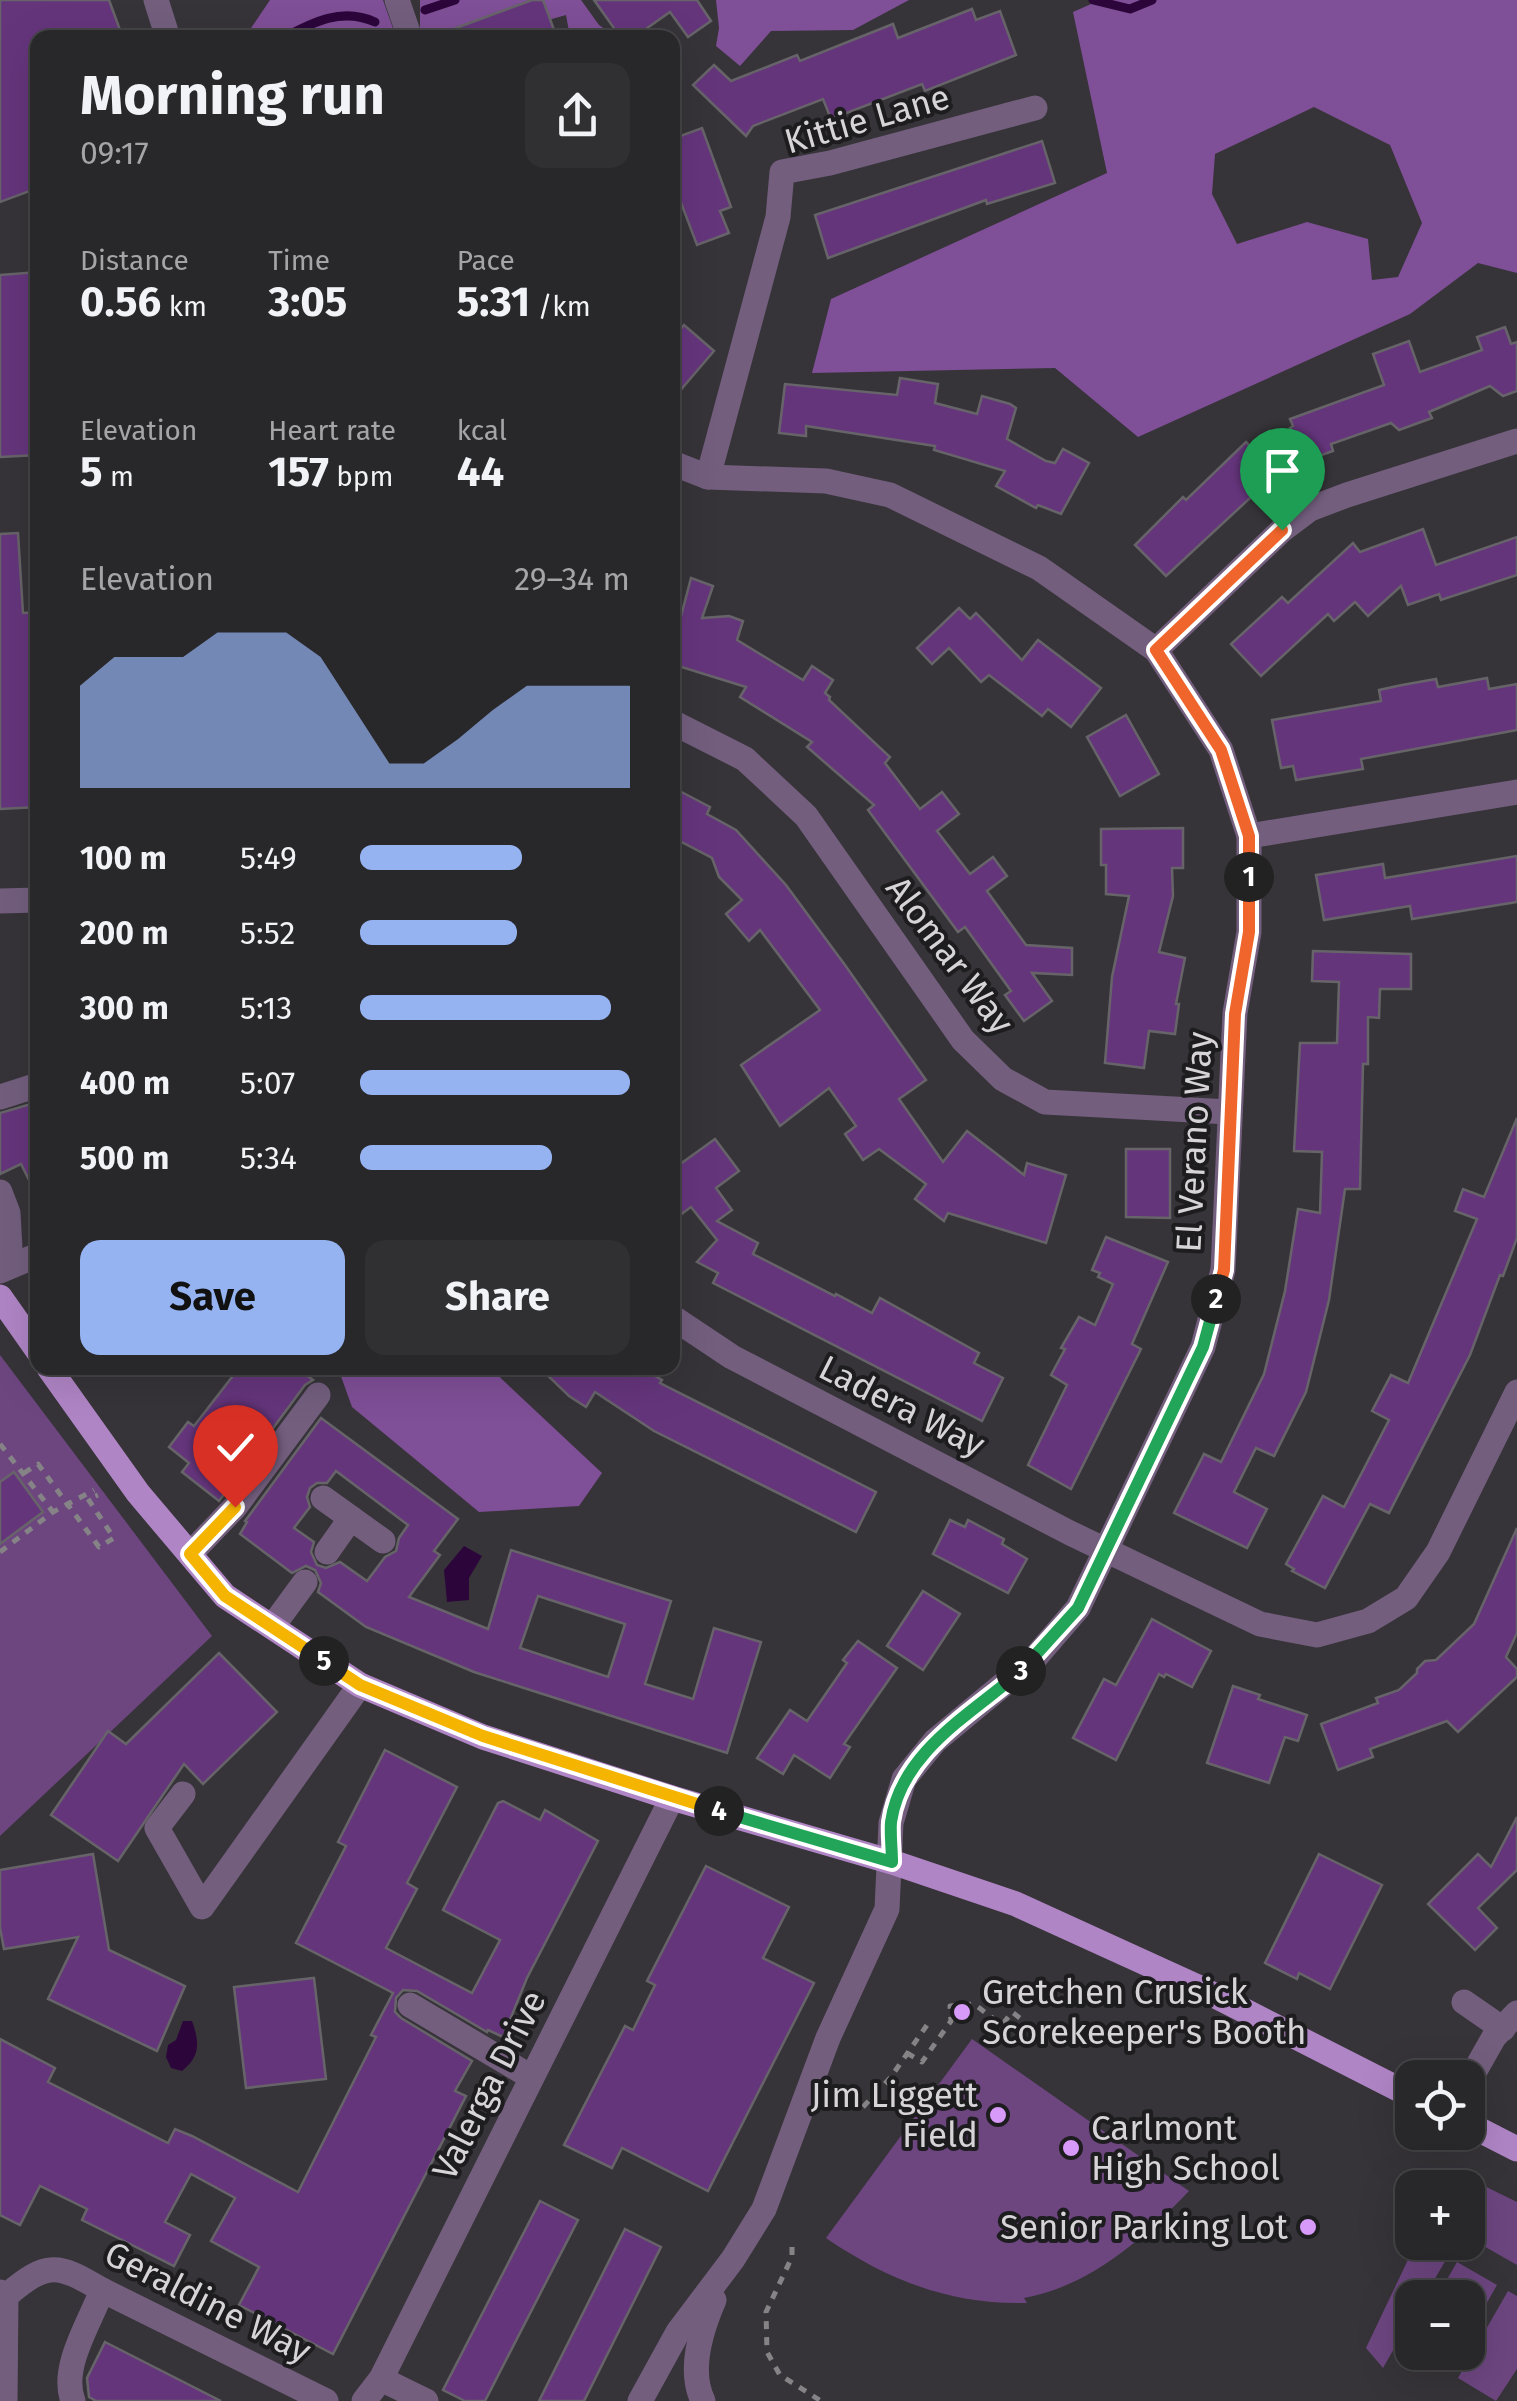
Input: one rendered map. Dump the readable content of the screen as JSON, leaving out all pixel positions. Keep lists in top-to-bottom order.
{
  "streets": {
    "street": [
      "Kittie Lane",
      "Alomar Way",
      "El Verano Way",
      "Ladera Way",
      "Valerga Drive",
      "Geraldine Way"
    ]
  },
  "crossings": [
    ["Alomar Way", "El Verano Way"],
    ["El Verano Way", "Ladera Way"]
  ],
  "places": [
    "Gretchen Crusick Scorekeeper's Booth",
    "Jim Liggett Field",
    "Carlmont High School",
    "Senior Parking Lot"
  ],
  "page": {
    "heading": ["Morning run", "09:17"],
    "stats": [
      ["Distance", "0.56 km"],
      ["Time", "3:05"],
      ["Pace", "5:31 /km"],
      ["Elevation", "5 m"],
      ["Heart rate", "157 bpm"],
      ["kcal", "44"]
    ],
    "chart": ["Elevation", "29–34 m"],
    "list": [
      {
        "name": "100 m",
        "note": "5:49"
      },
      {
        "name": "200 m",
        "note": "5:52"
      },
      {
        "name": "300 m",
        "note": "5:13"
      },
      {
        "name": "400 m",
        "note": "5:07"
      },
      {
        "name": "500 m",
        "note": "5:34"
      }
    ],
    "pins": [
      "1",
      "2",
      "5",
      "3",
      "4"
    ],
    "buttons": ["Save", "Share"],
    "map_buttons": ["+", "−"]
  }
}
